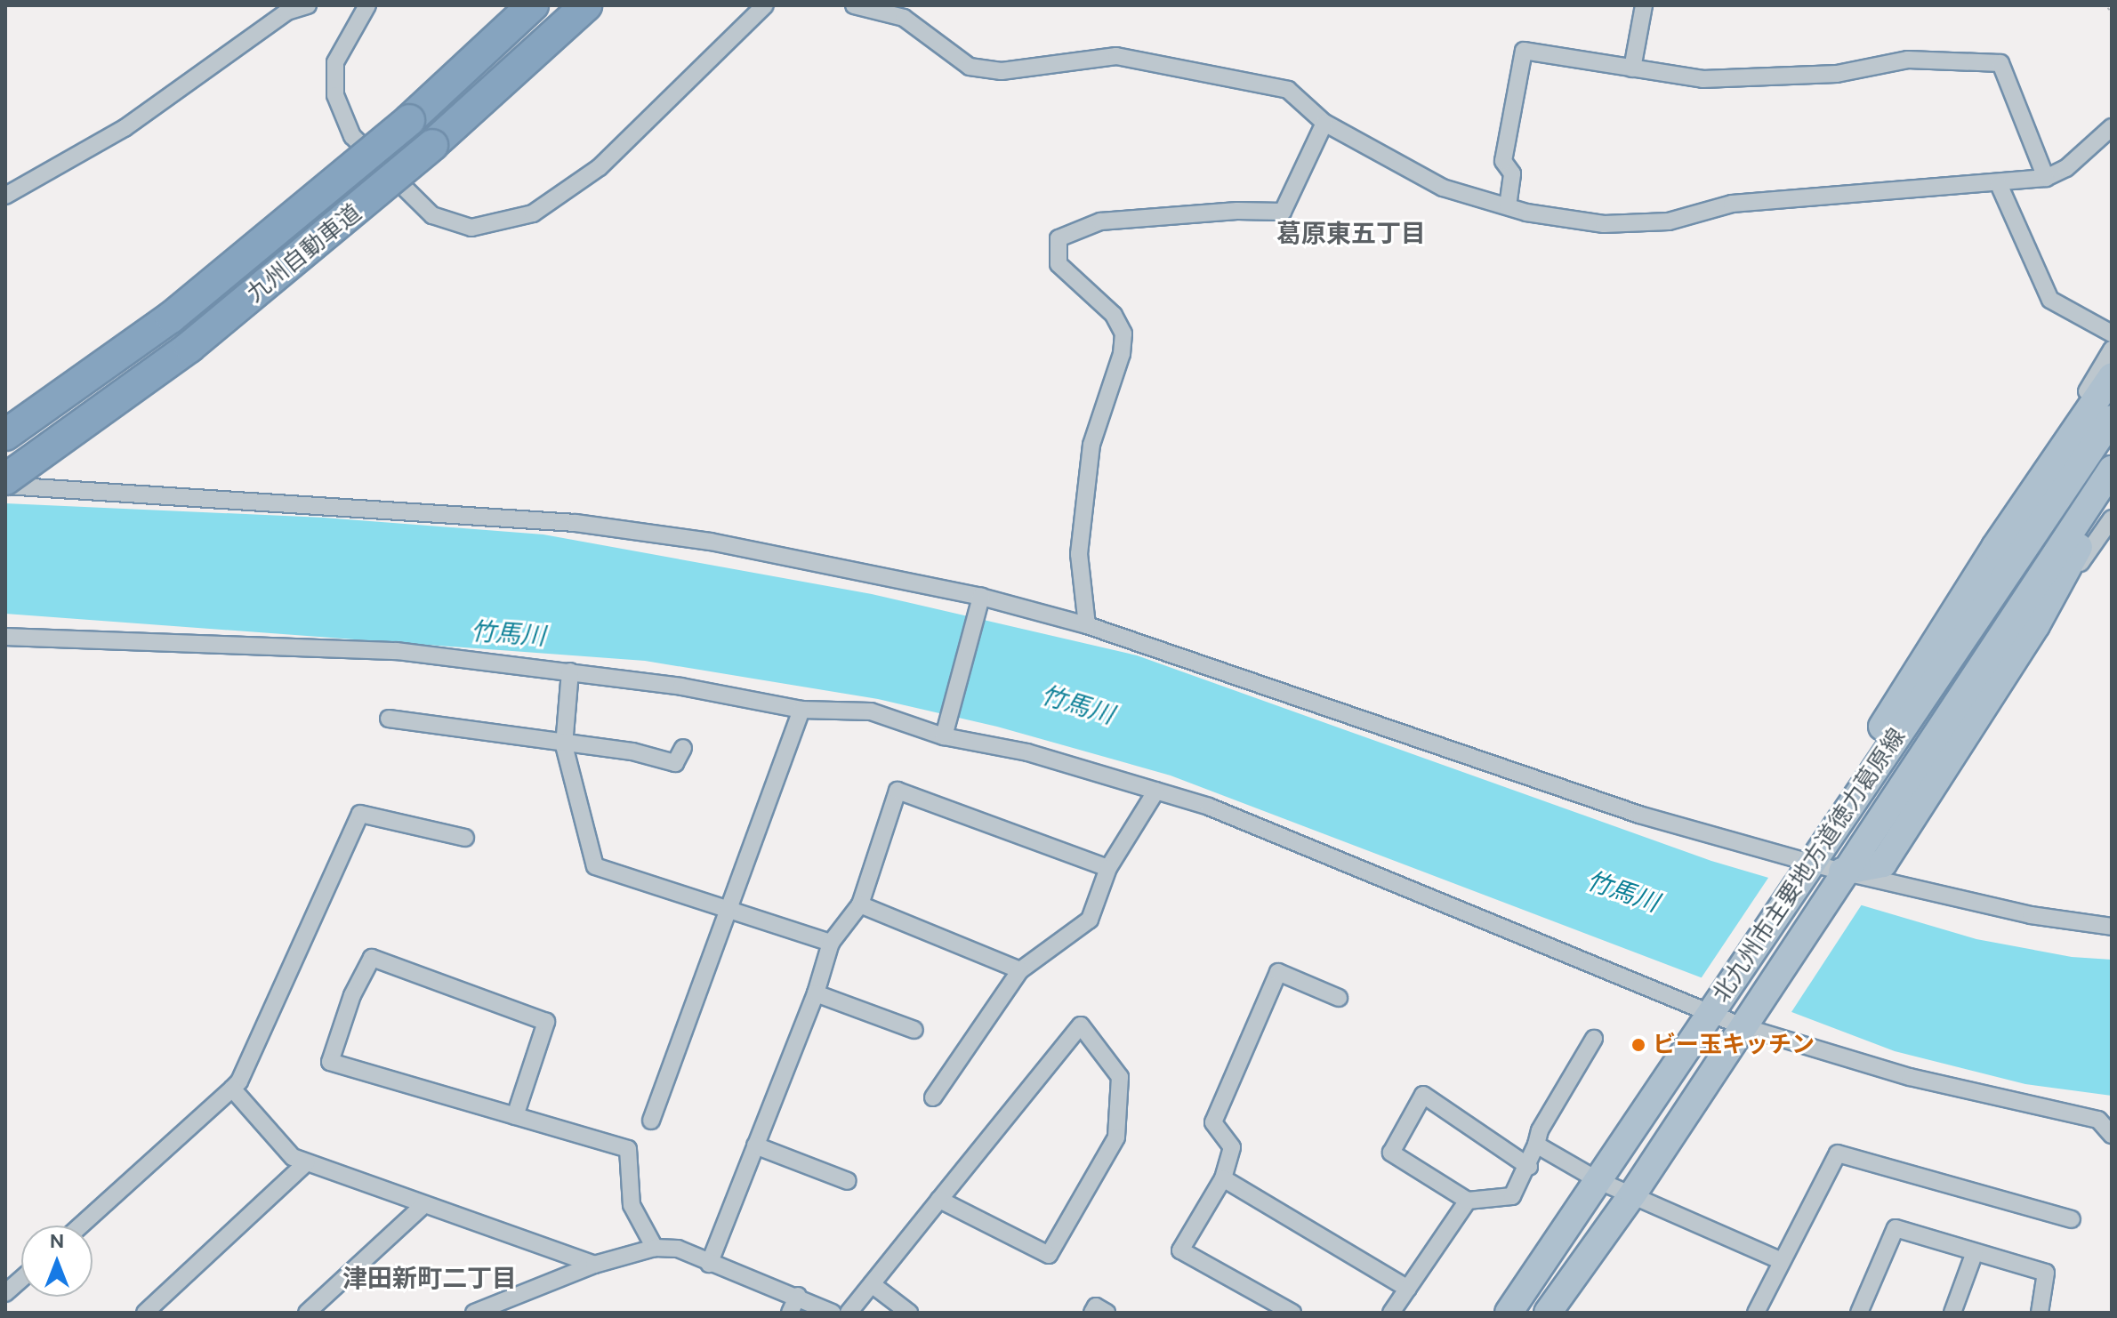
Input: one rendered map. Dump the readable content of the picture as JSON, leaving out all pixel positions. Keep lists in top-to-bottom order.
{
  "streets": {
    "highway": ["九州自動車道"],
    "main road": ["北九州市主要地方道徳力葛原線"]
  },
  "districts": ["葛原東五丁目", "津田新町二丁目"],
  "water": ["竹馬川"],
  "places": ["ビー玉キッチン"],
  "north": "top"
}
